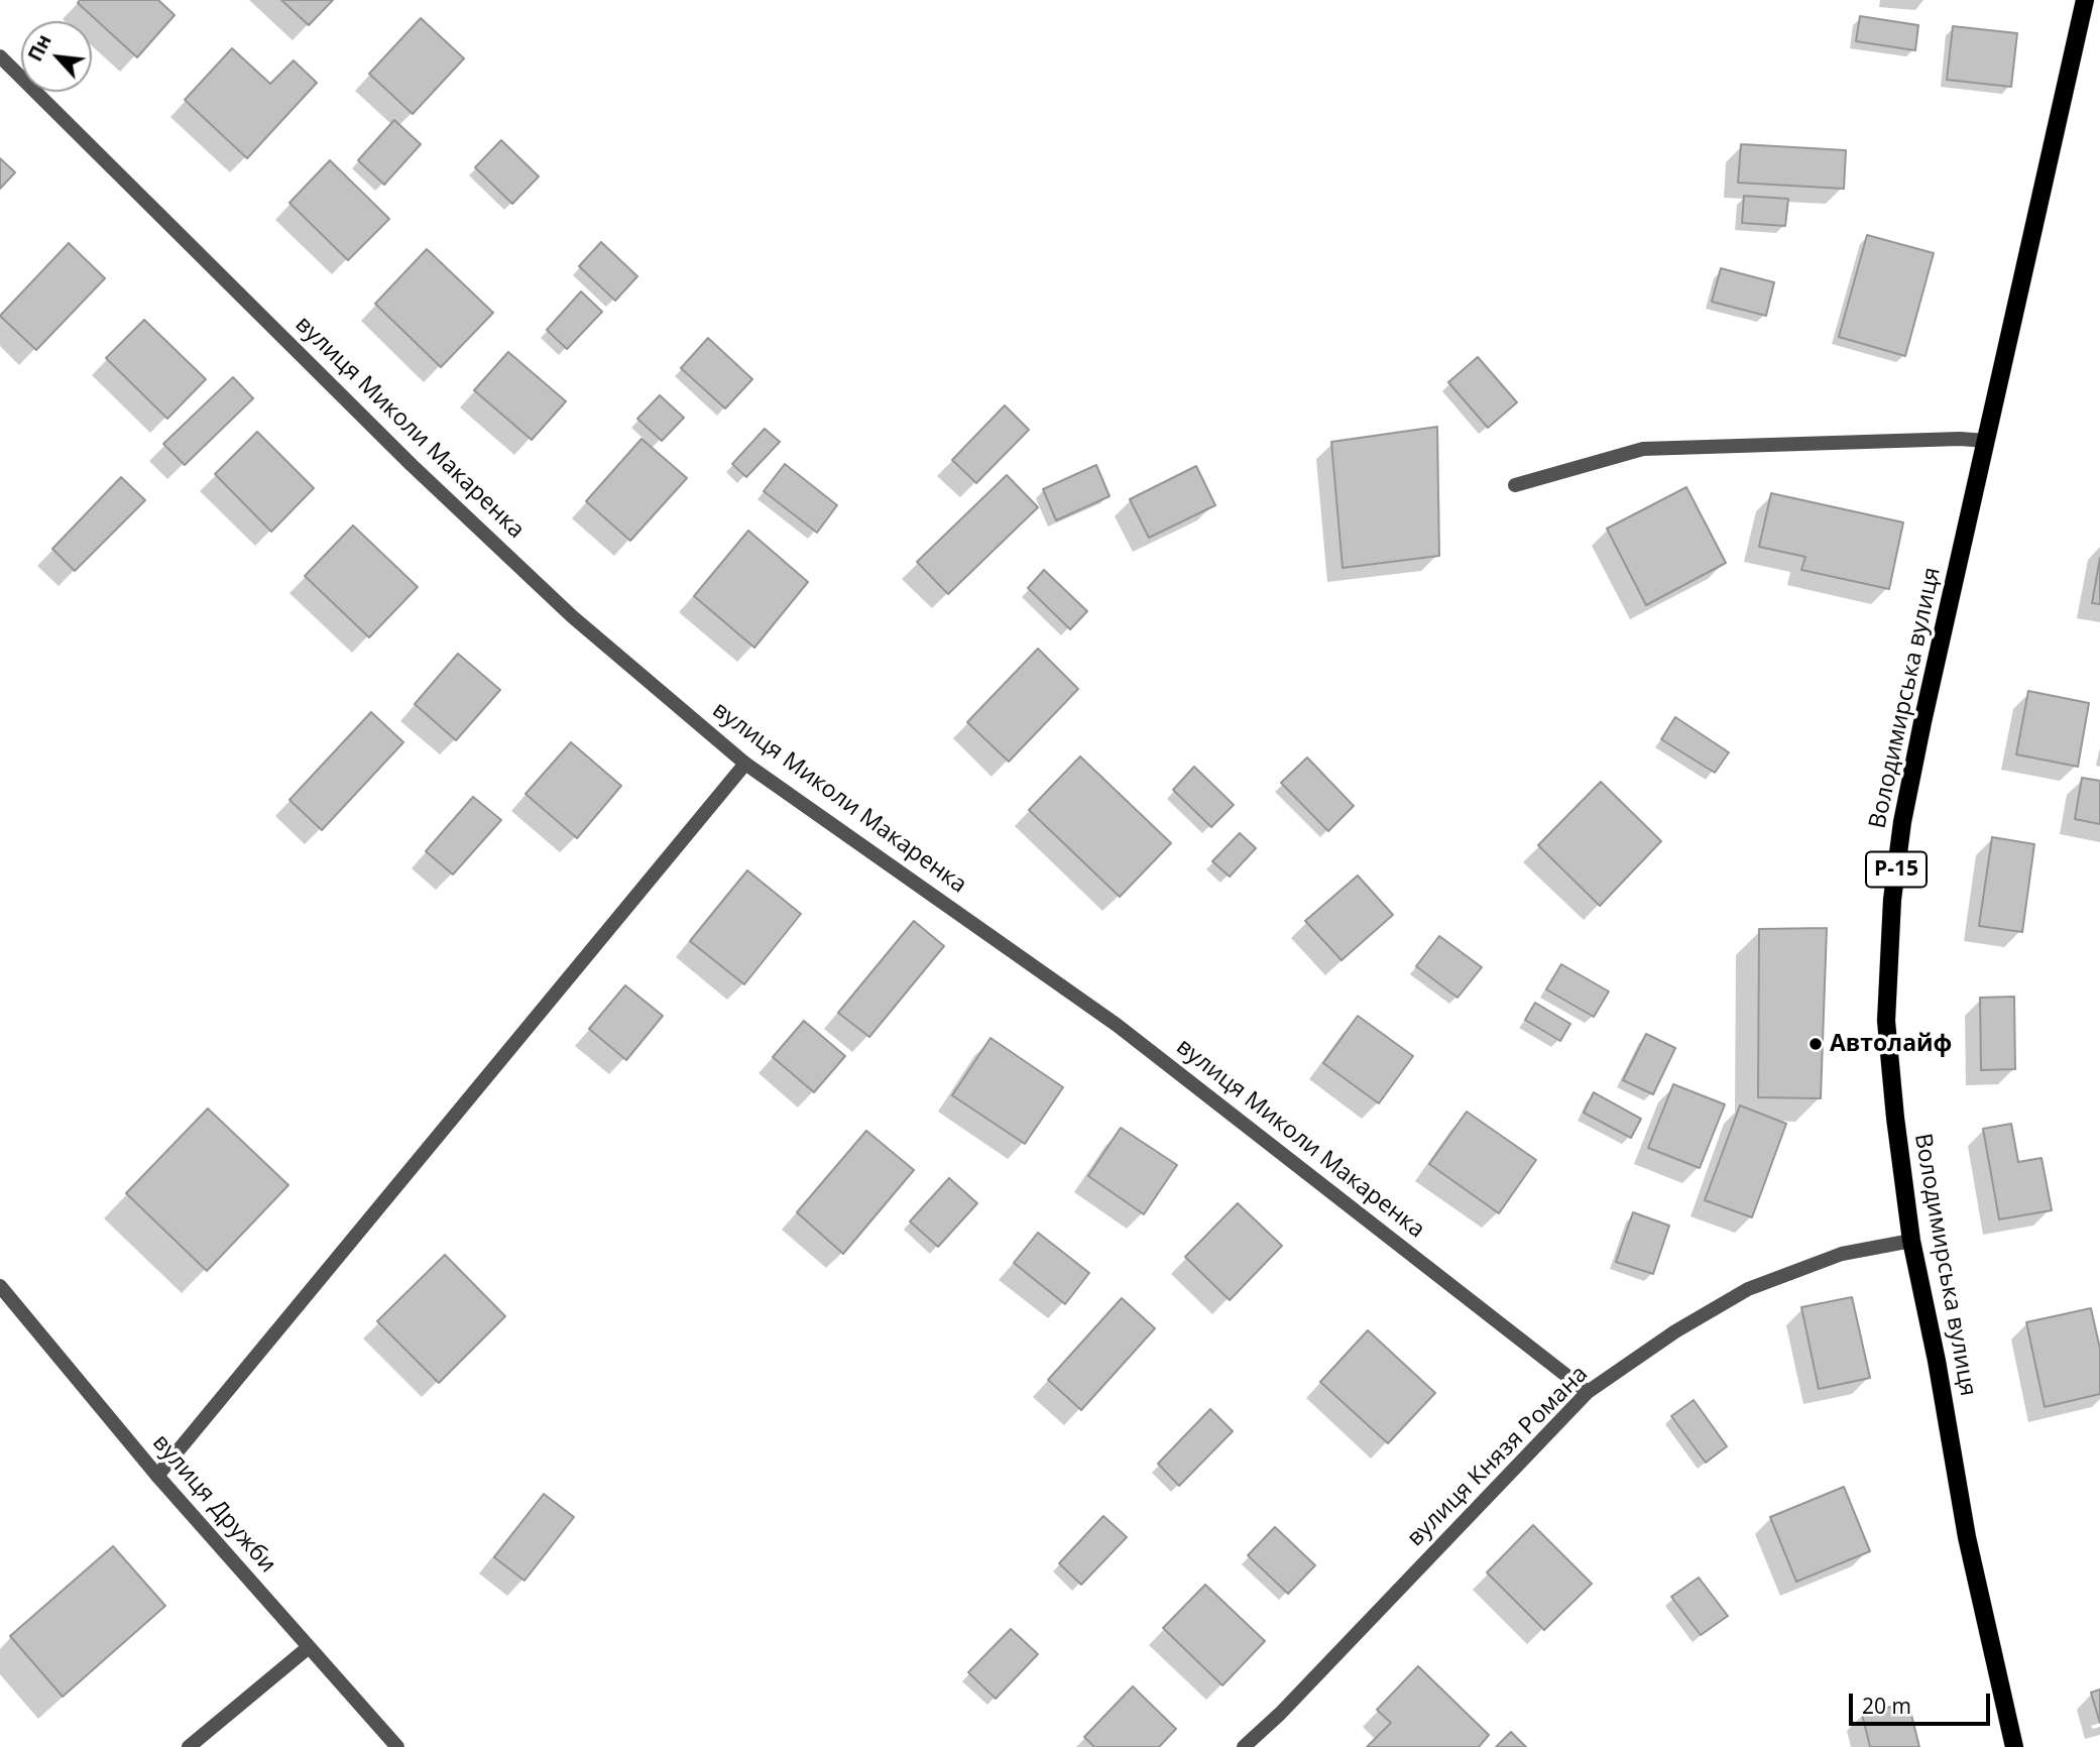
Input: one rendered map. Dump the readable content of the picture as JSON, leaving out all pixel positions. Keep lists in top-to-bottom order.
{
  "streets": {
    "main road": ["Володимирська вулиця", "Р-15"],
    "street": ["вулиця Миколи Макаренка", "вулиця Князя Романа", "вулиця Дружби"]
  },
  "crossings": [
    ["вулиця Миколи Макаренка", "вулиця Князя Романа"],
    ["Володимирська вулиця", "вулиця Князя Романа"]
  ],
  "places": ["Автолайф"],
  "scale_bar": "20 m",
  "north": "top left"
}
